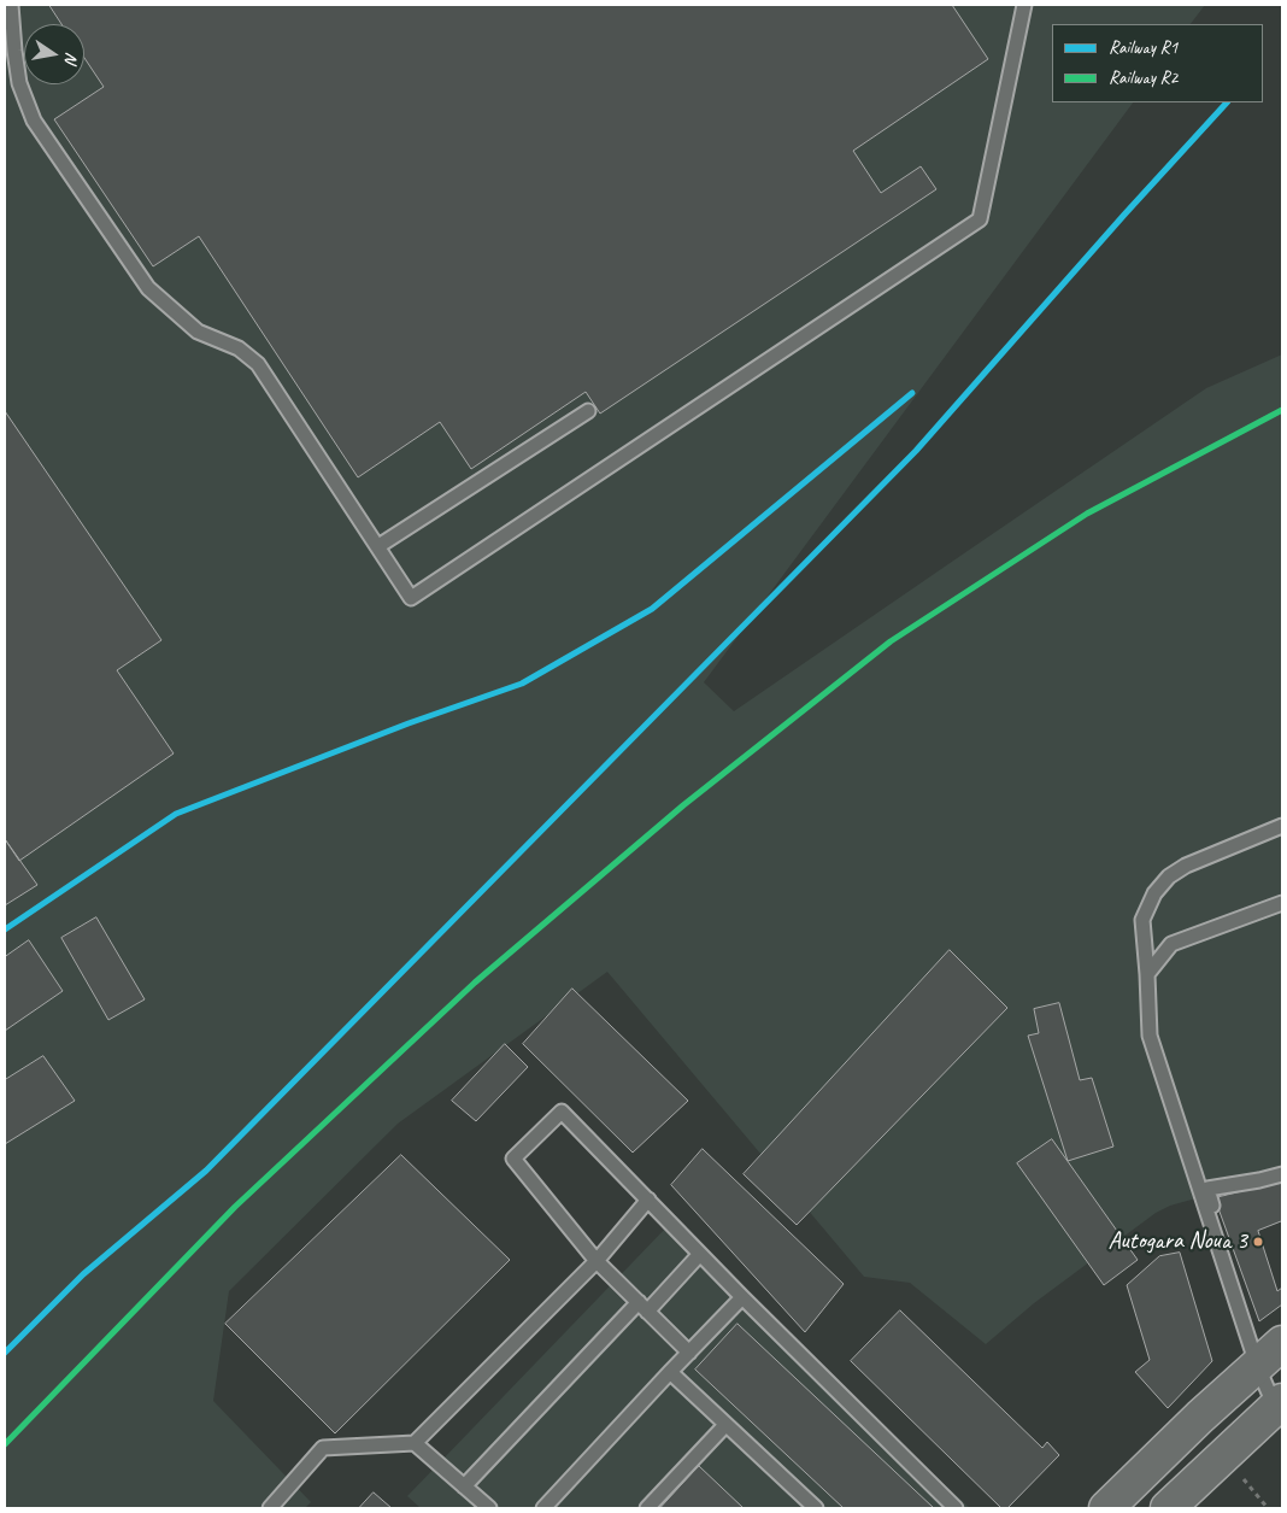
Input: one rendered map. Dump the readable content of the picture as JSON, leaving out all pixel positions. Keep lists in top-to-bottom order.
{
  "places": ["Autogara Noua 3"],
  "lines": ["rail line R1", "rail line R2"],
  "legend": ["Railway R1", "Railway R2"],
  "north": "right"
}
